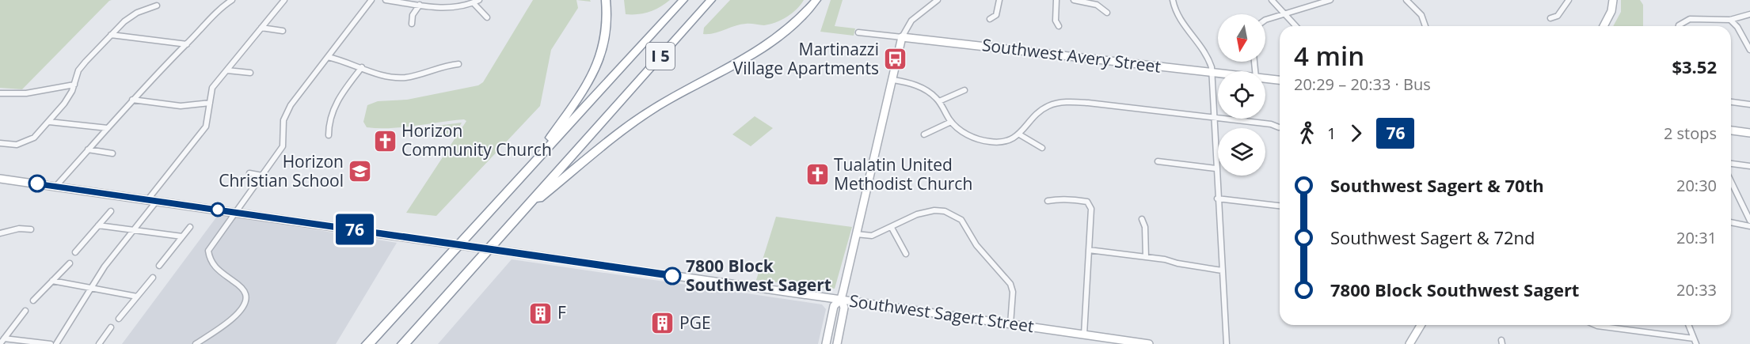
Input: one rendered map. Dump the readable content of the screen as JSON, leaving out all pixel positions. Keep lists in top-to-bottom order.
{
  "streets": {
    "highway": ["I 5"],
    "main road": ["Southwest Avery Street", "Southwest Sagert Street"]
  },
  "places": {
    "bus stop": ["Martinazzi Village Apartments"],
    "church": ["Horizon Community Church", "Tualatin United Methodist Church"],
    "school or university": ["Horizon Christian School"],
    "other": ["7800 Block Southwest Sagert"],
    "building": ["F", "PGE"]
  },
  "lines": ["bus line 76"],
  "north": "bottom",
  "page": {
    "on_map": "76",
    "heading": ["4 min", "20:29 – 20:33 · Bus", "$3.52"],
    "legs": ["1", "76", "2 stops"],
    "list": [
      {
        "name": "Southwest Sagert & 70th",
        "value": "20:30"
      },
      {
        "name": "Southwest Sagert & 72nd",
        "value": "20:31"
      },
      {
        "name": "7800 Block Southwest Sagert",
        "value": "20:33"
      }
    ]
  }
}
